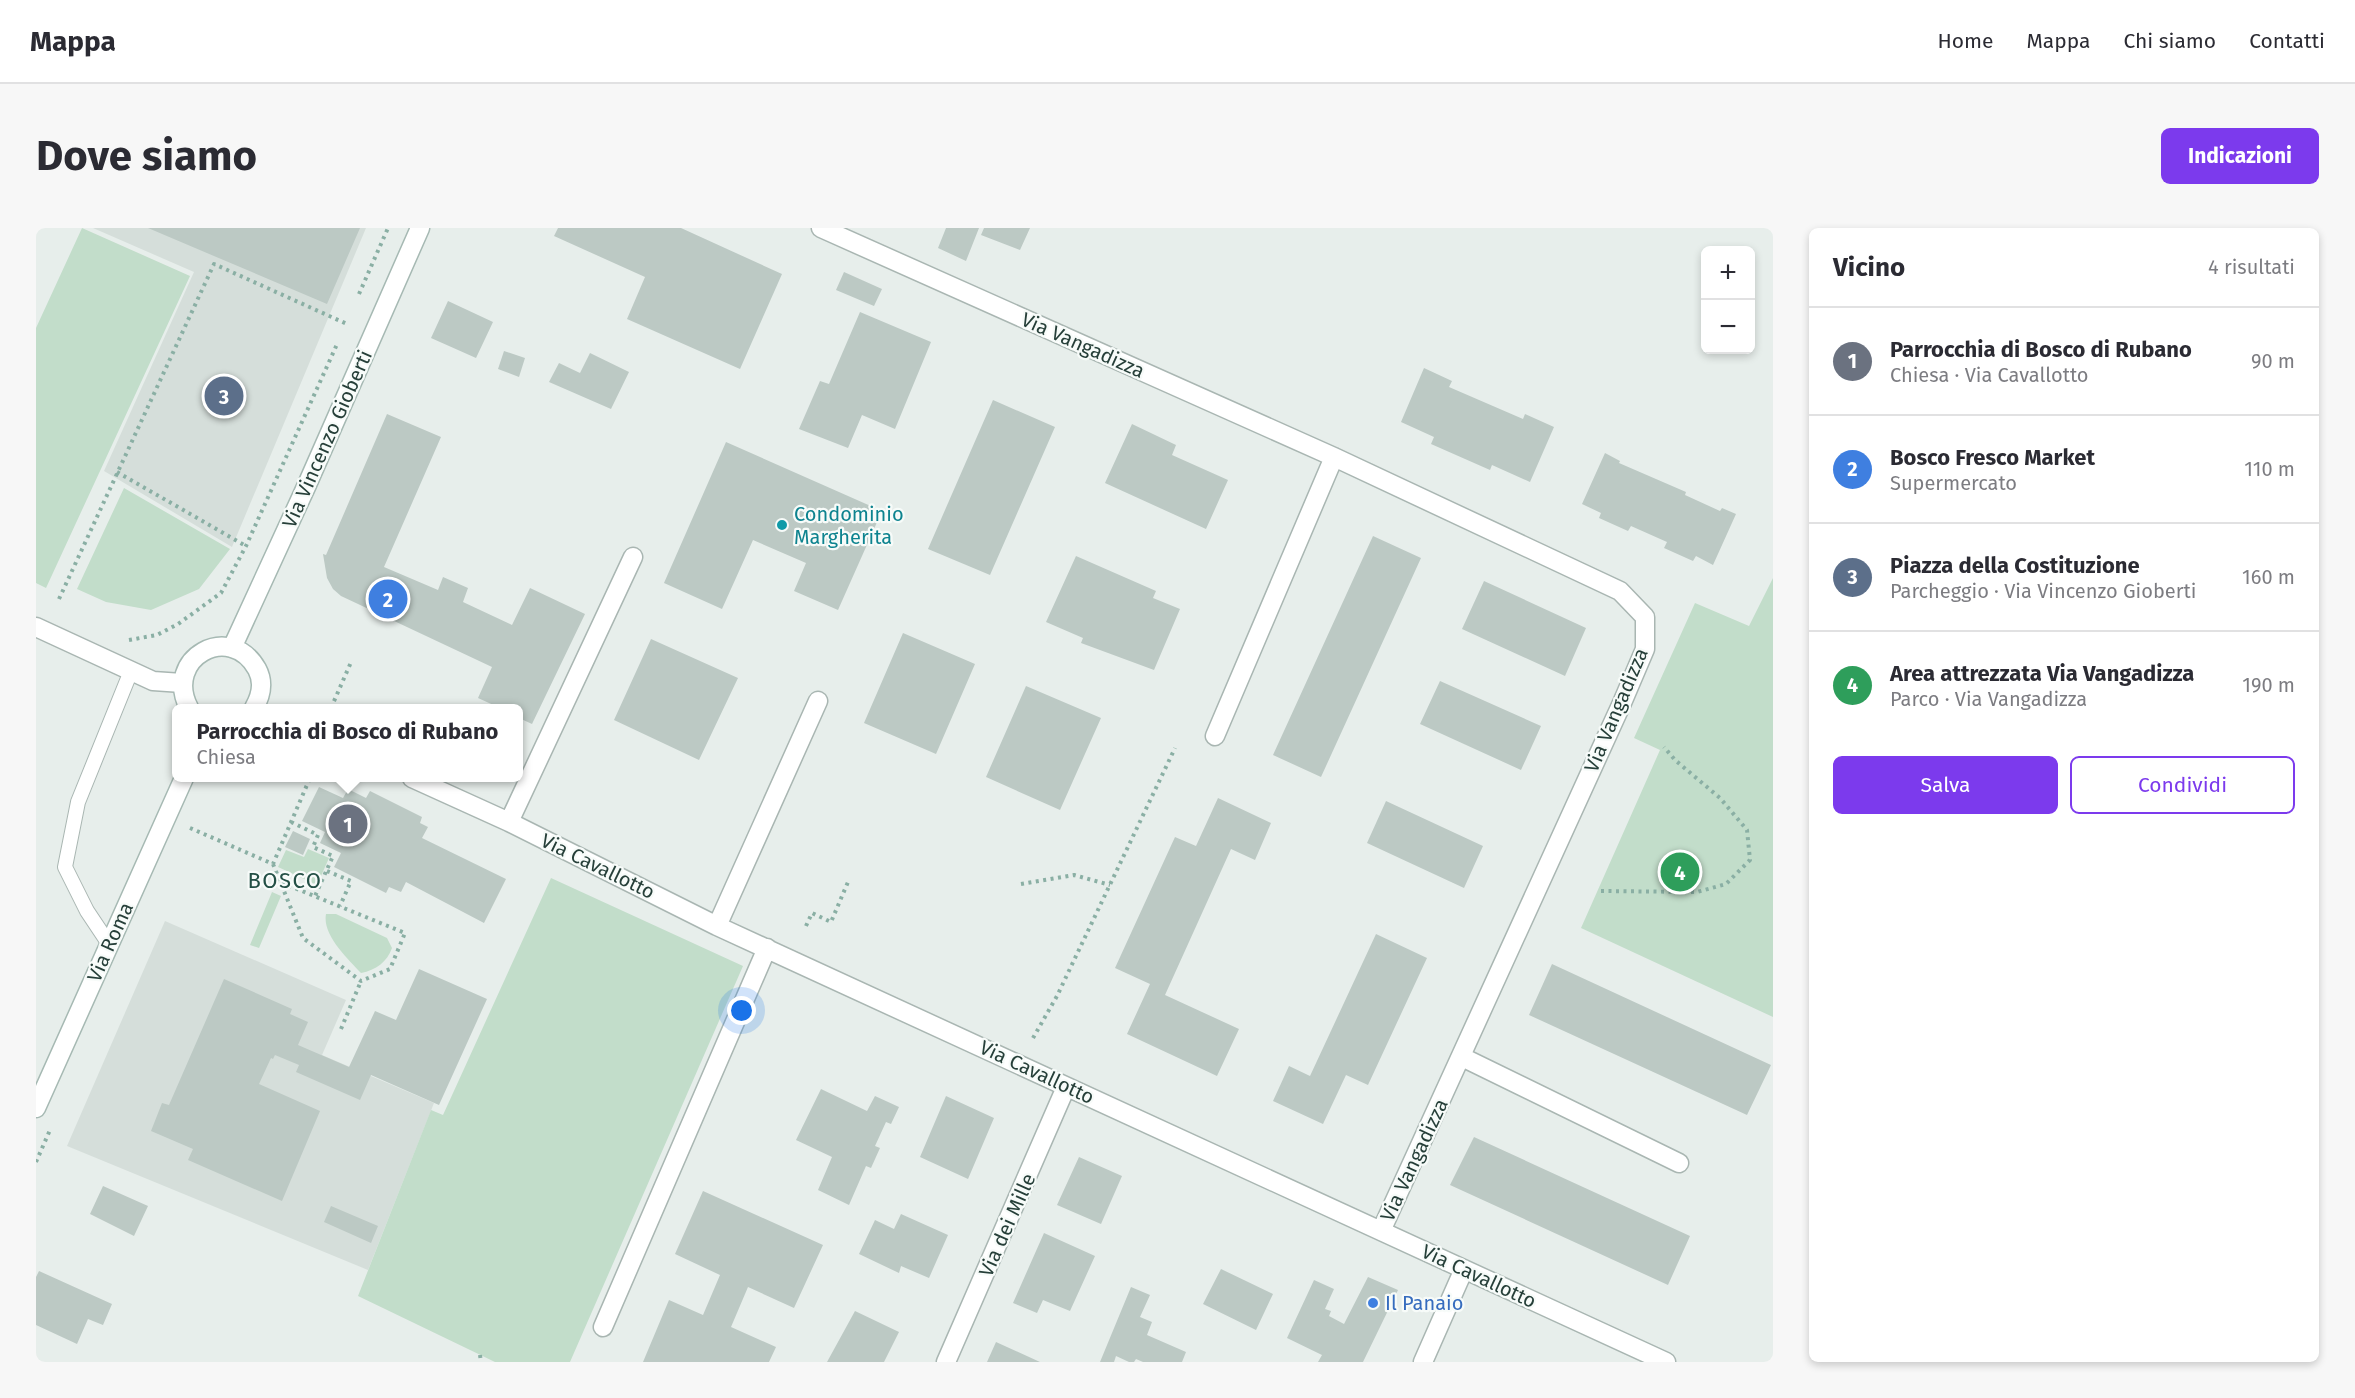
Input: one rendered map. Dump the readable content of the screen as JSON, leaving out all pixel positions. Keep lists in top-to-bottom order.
{
  "streets": {
    "street": [
      "Via Vangadizza",
      "Via Vincenzo Gioberti",
      "Via Cavallotto",
      "Via Roma",
      "Via dei Mille"
    ]
  },
  "crossings": [
    ["Via Vangadizza", "Via Cavallotto"],
    ["Via Cavallotto", "Via dei Mille"]
  ],
  "districts": ["BOSCO"],
  "places": ["Condominio Margherita", "Il Panaio"],
  "page": {
    "header": "Mappa",
    "nav": [
      "Home",
      "Mappa",
      "Chi siamo",
      "Contatti"
    ],
    "buttons": [
      "Indicazioni",
      ["Salva", "Condividi"]
    ],
    "title": "Dove siamo",
    "heading": ["Vicino", "4 risultati"],
    "map_buttons": ["+", "−"],
    "list": [
      {
        "mark": "1",
        "name": "Parrocchia di Bosco di Rubano",
        "note": "Chiesa · Via Cavallotto",
        "value": "90 m"
      },
      {
        "mark": "2",
        "name": "Bosco Fresco Market",
        "note": "Supermercato",
        "value": "110 m"
      },
      {
        "mark": "3",
        "name": "Piazza della Costituzione",
        "note": "Parcheggio · Via Vincenzo Gioberti",
        "value": "160 m"
      },
      {
        "mark": "4",
        "name": "Area attrezzata Via Vangadizza",
        "note": "Parco · Via Vangadizza",
        "value": "190 m"
      }
    ],
    "pins": [
      "3",
      "2",
      "1",
      "4"
    ],
    "popup": ["Parrocchia di Bosco di Rubano", "Chiesa"]
  }
}
